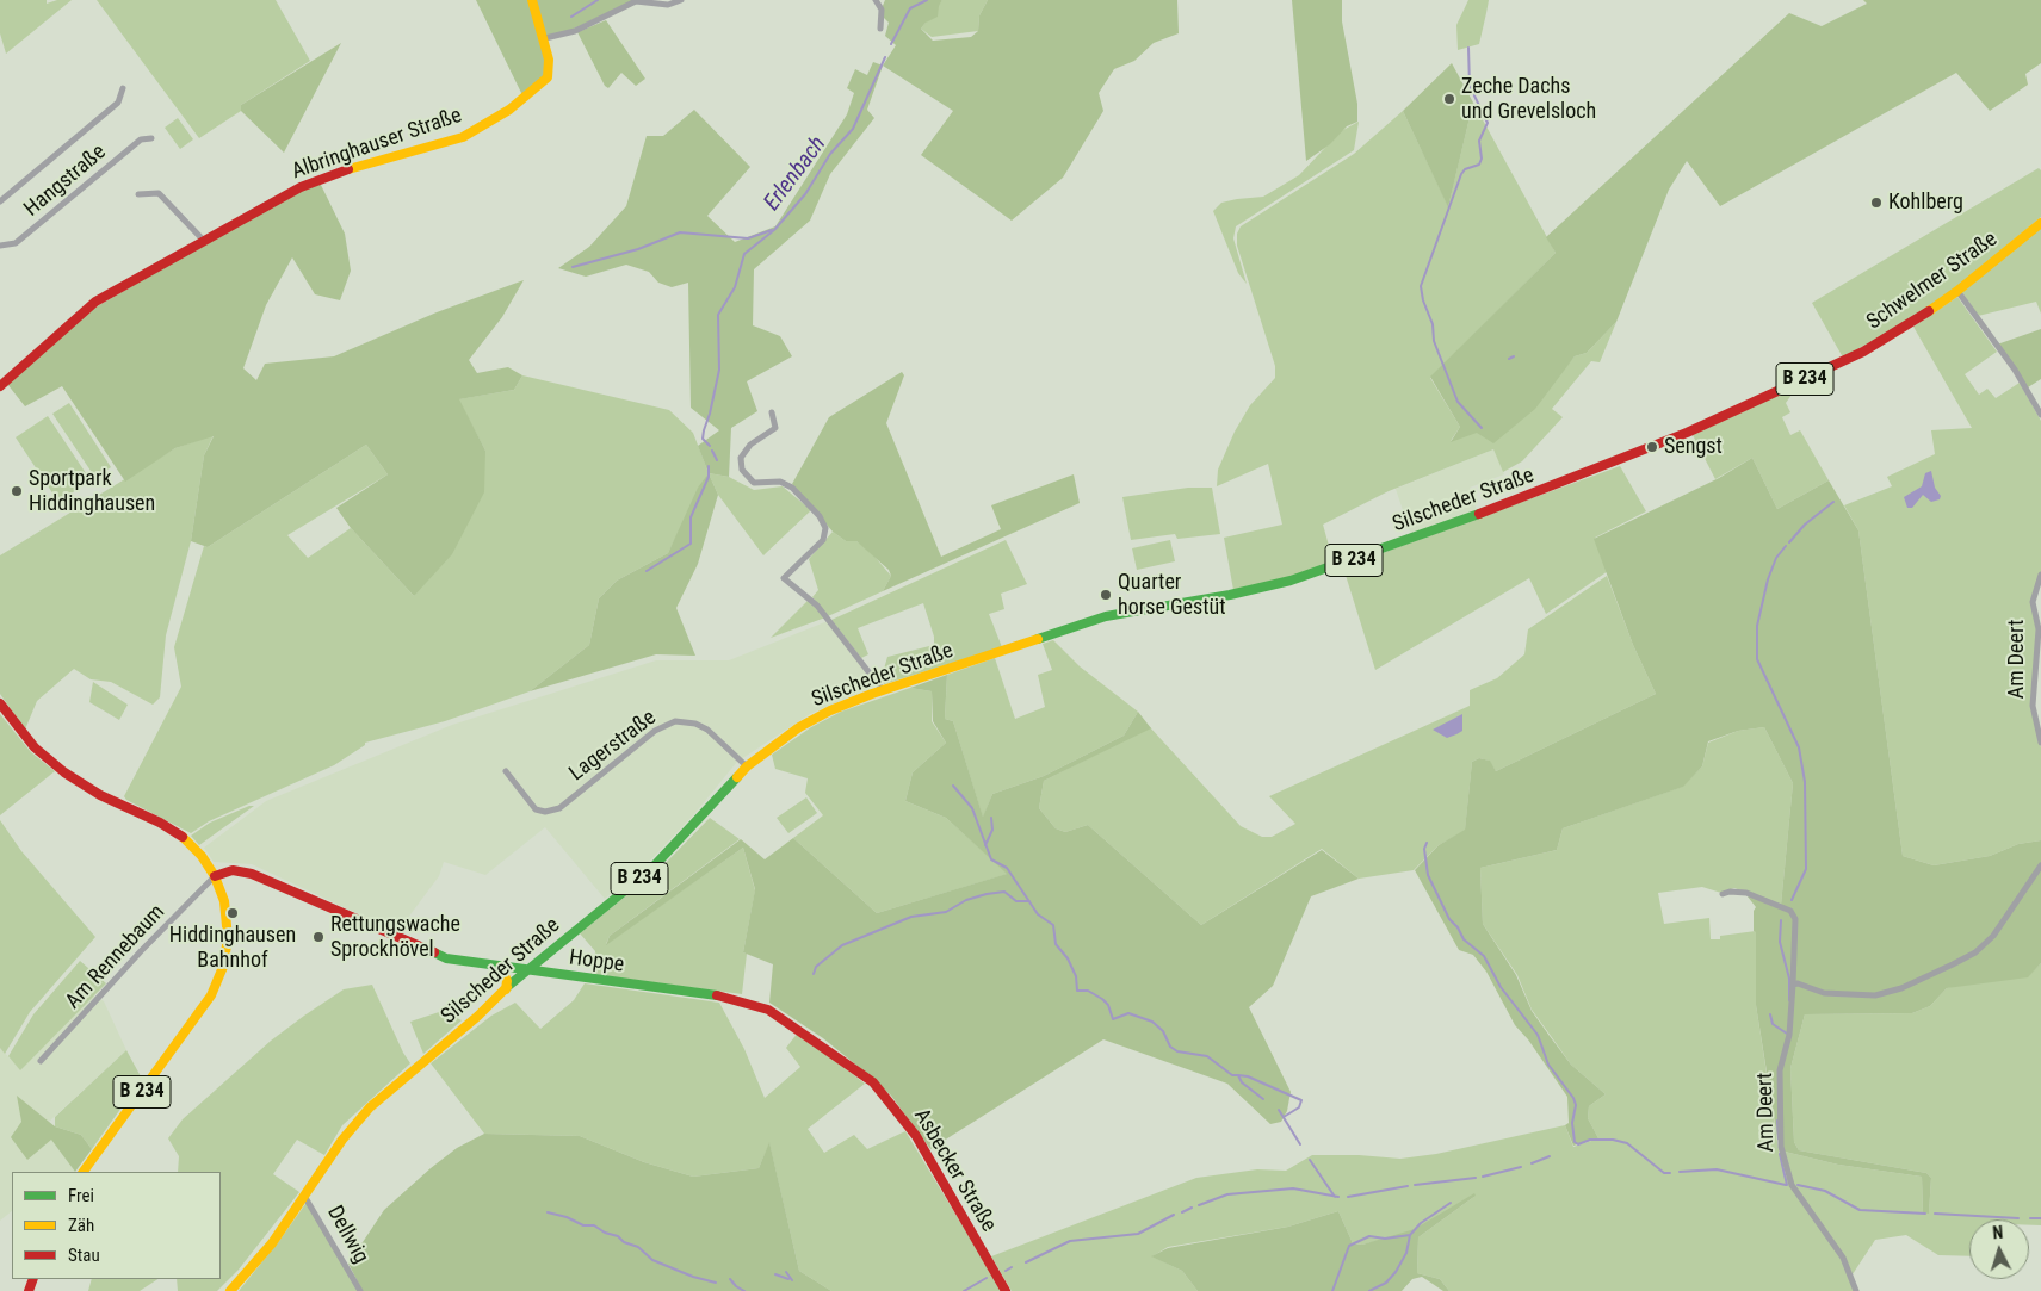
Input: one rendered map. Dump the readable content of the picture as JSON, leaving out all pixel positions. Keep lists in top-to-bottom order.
{
  "streets": {
    "main road": [
      "Albringhauser Straße",
      "Schwelmer Straße",
      "B 234",
      "Silscheder Straße",
      "Hoppe",
      "Asbecker Straße"
    ],
    "street": [
      "Hangstraße",
      "Am Deert",
      "Lagerstraße",
      "Am Rennebaum",
      "Dellwig"
    ]
  },
  "crossings": [
    ["Schwelmer Straße", "Silscheder Straße"],
    ["B 234", "Am Rennebaum"],
    ["B 234", "Hoppe"],
    ["Silscheder Straße", "Lagerstraße"],
    ["Silscheder Straße", "Hoppe"],
    ["Silscheder Straße", "Dellwig"],
    ["Am Rennebaum", "Hoppe"],
    ["Hoppe", "Asbecker Straße"]
  ],
  "water": ["Erlenbach"],
  "places": [
    "Zeche Dachs und Grevelsloch",
    "Kohlberg",
    "Sengst",
    "Sportpark Hiddinghausen",
    "Quarter horse Gestüt",
    "Hiddinghausen Bahnhof",
    "Rettungswache Sprockhövel"
  ],
  "legend": ["Frei", "Zäh", "Stau"],
  "north": "top"
}
